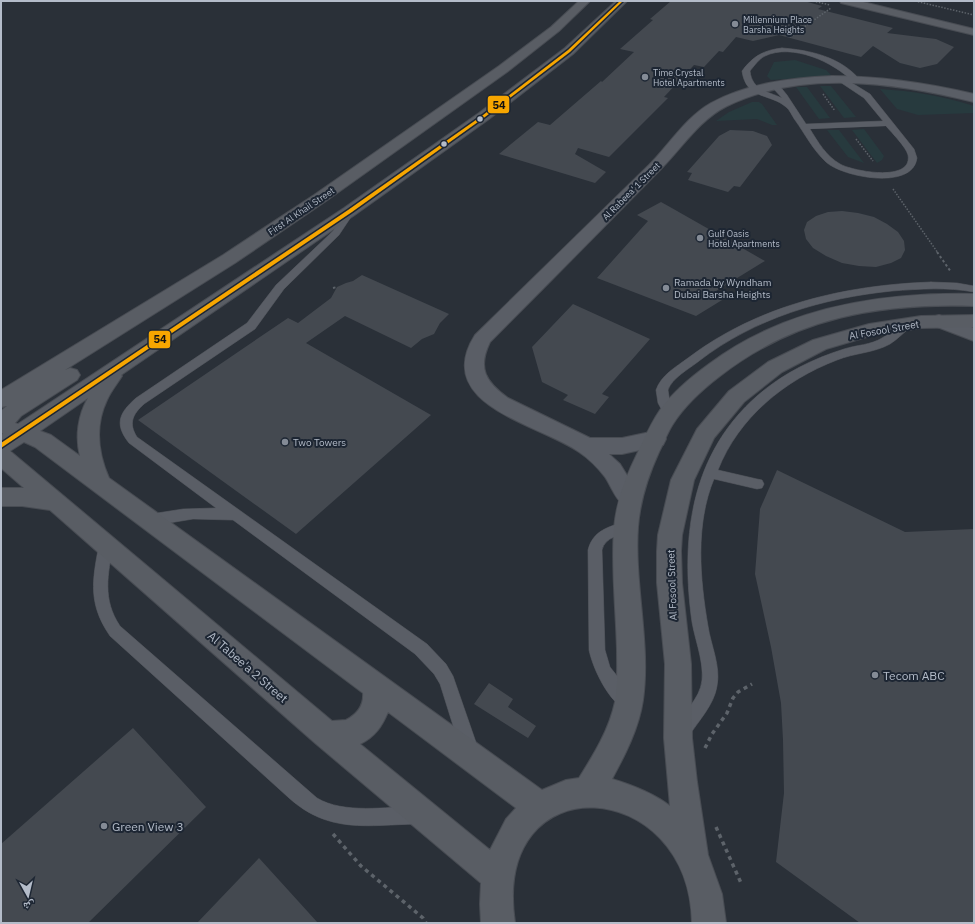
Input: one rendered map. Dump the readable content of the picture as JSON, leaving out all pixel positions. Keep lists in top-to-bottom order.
{
  "streets": {
    "main road": ["First Al Khail Street", "Al Fosool Street", "Al Tabee'a 2 Street"],
    "street": ["Al Rabeea' 1 Street"]
  },
  "places": [
    "Millennium Place Barsha Heights",
    "Time Crystal Hotel Apartments",
    "Gulf Oasis Hotel Apartments",
    "Ramada by Wyndham Dubai Barsha Heights",
    "Two Towers",
    "Tecom ABC",
    "Green View 3"
  ],
  "lines": ["transit line 54"],
  "north": "bottom"
}
